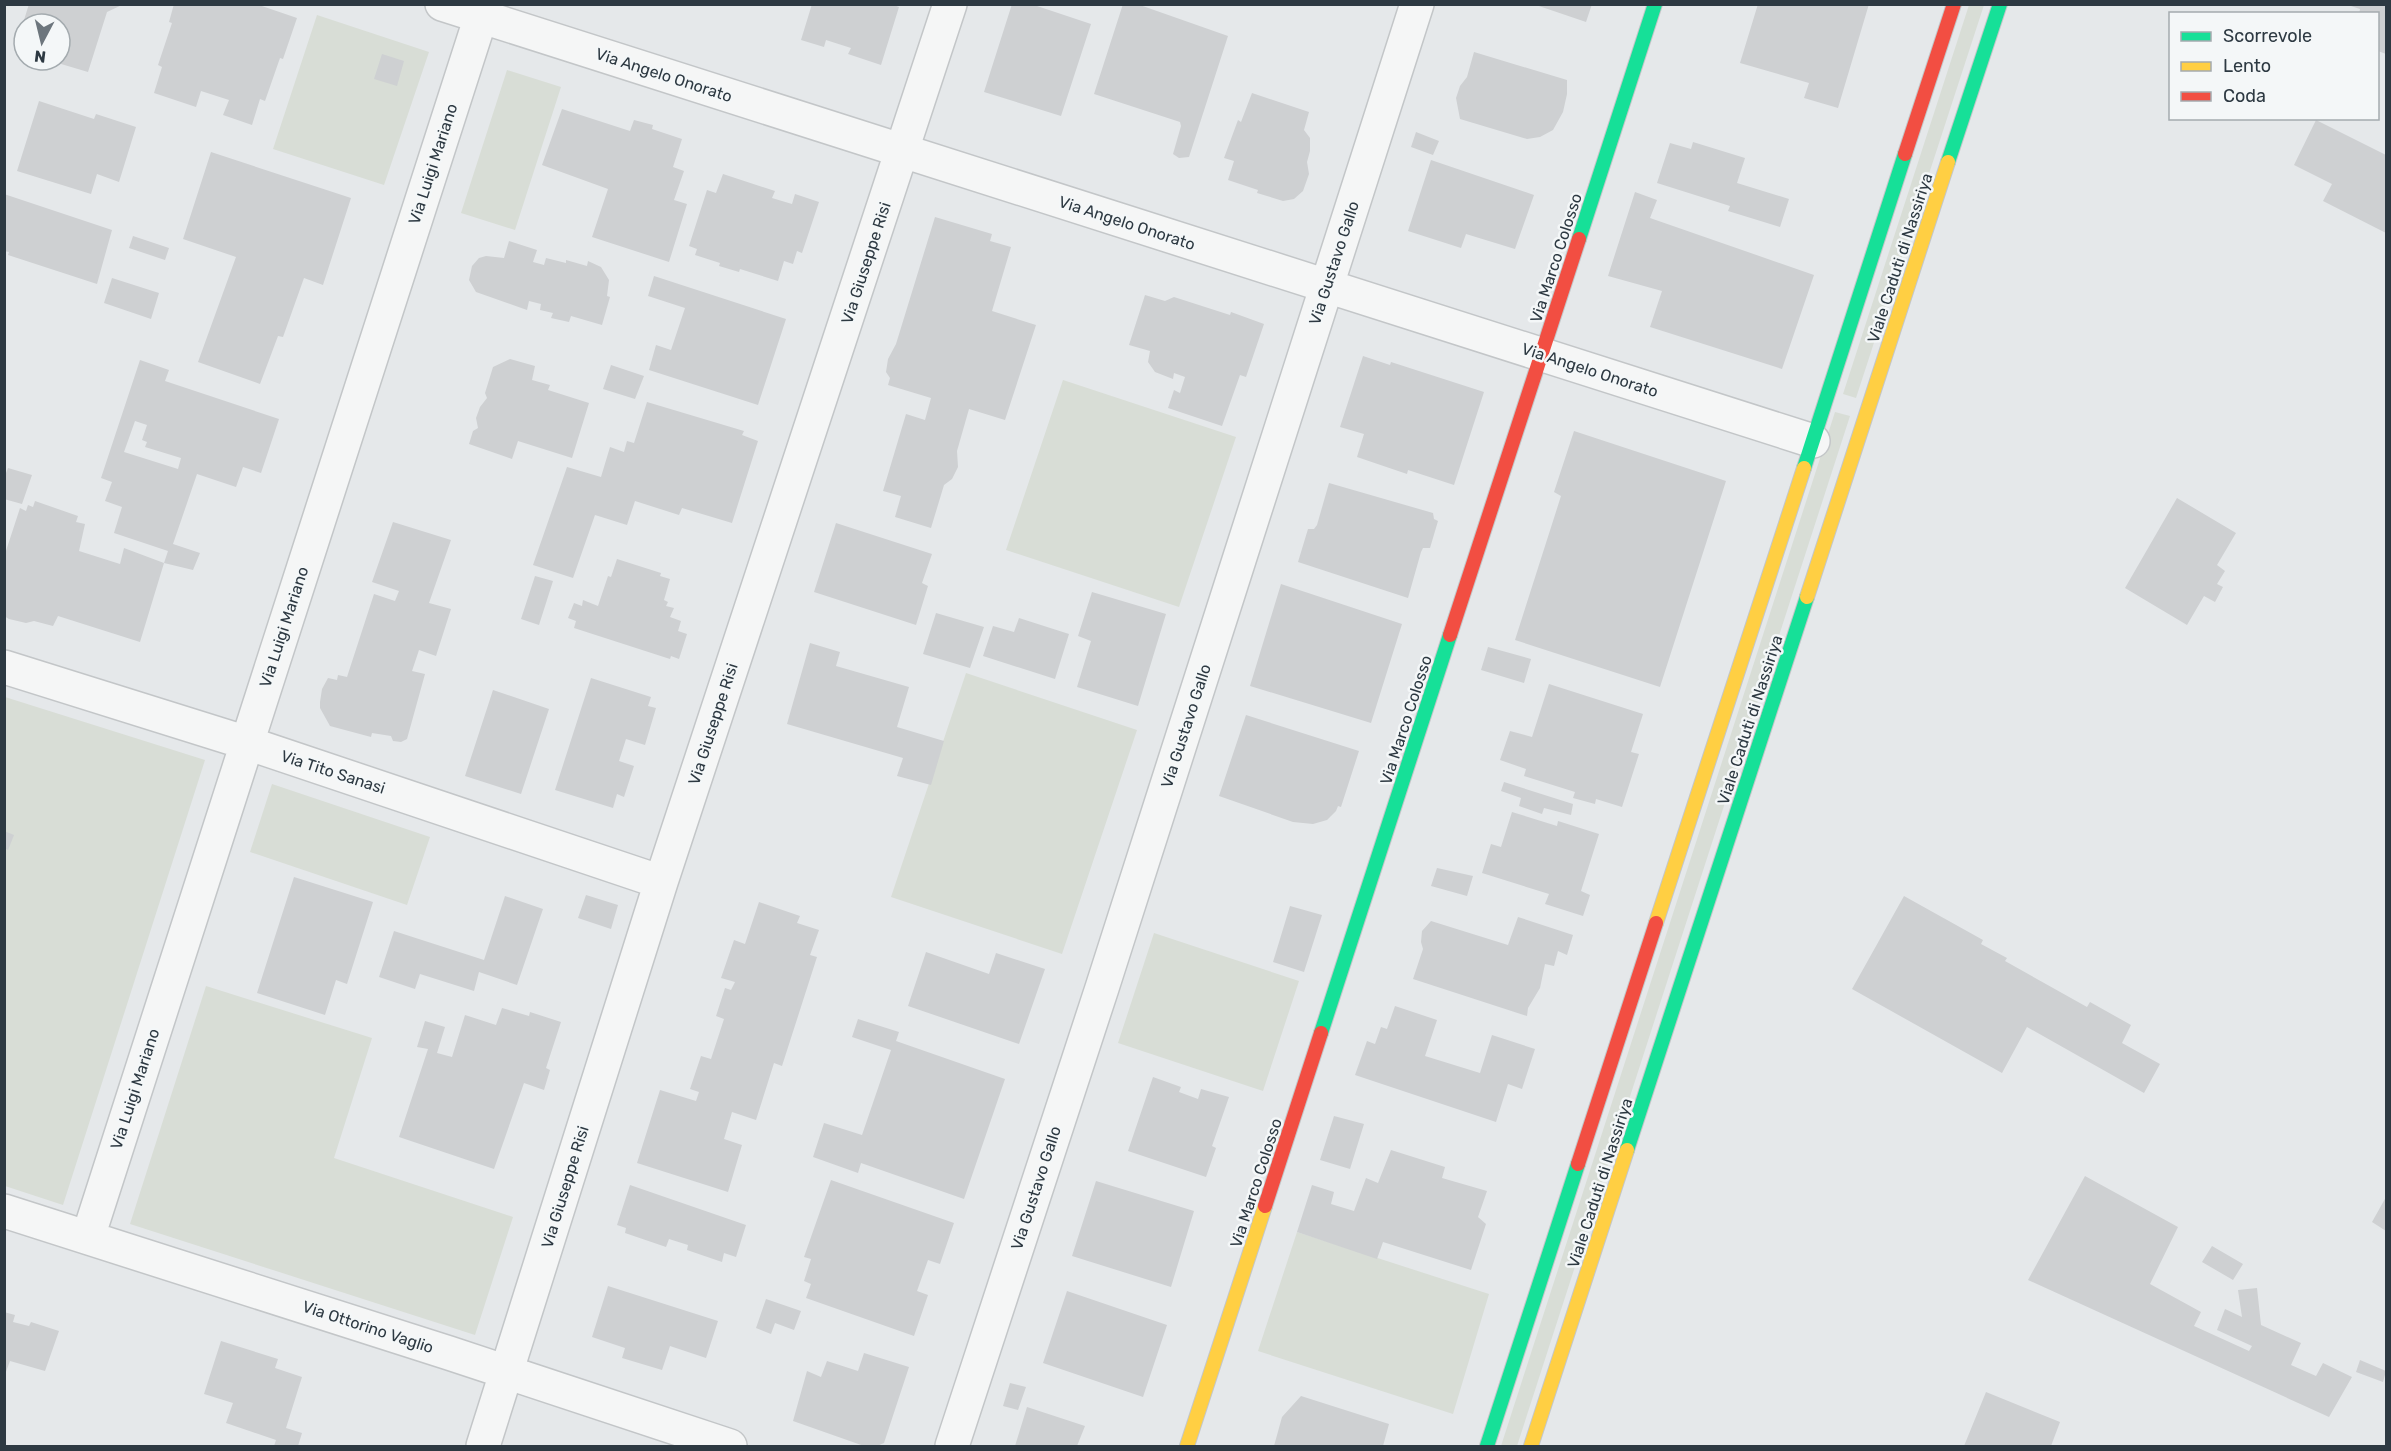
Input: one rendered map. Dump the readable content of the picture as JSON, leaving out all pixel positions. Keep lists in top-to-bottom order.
{
  "streets": {
    "main road": ["Via Marco Colosso", "Viale Caduti di Nassiriya"],
    "street": [
      "Via Angelo Onorato",
      "Via Luigi Mariano",
      "Via Giuseppe Risi",
      "Via Gustavo Gallo",
      "Via Tito Sanasi",
      "Via Ottorino Vaglio"
    ]
  },
  "crossings": [
    ["Via Angelo Onorato", "Via Luigi Mariano"],
    ["Via Angelo Onorato", "Via Marco Colosso"],
    ["Via Angelo Onorato", "Viale Caduti di Nassiriya"],
    ["Via Angelo Onorato", "Via Giuseppe Risi"],
    ["Via Angelo Onorato", "Via Gustavo Gallo"],
    ["Via Luigi Mariano", "Via Tito Sanasi"],
    ["Via Luigi Mariano", "Via Ottorino Vaglio"],
    ["Via Giuseppe Risi", "Via Tito Sanasi"],
    ["Via Giuseppe Risi", "Via Ottorino Vaglio"]
  ],
  "legend": ["Scorrevole", "Lento", "Coda"],
  "north": "bottom"
}
